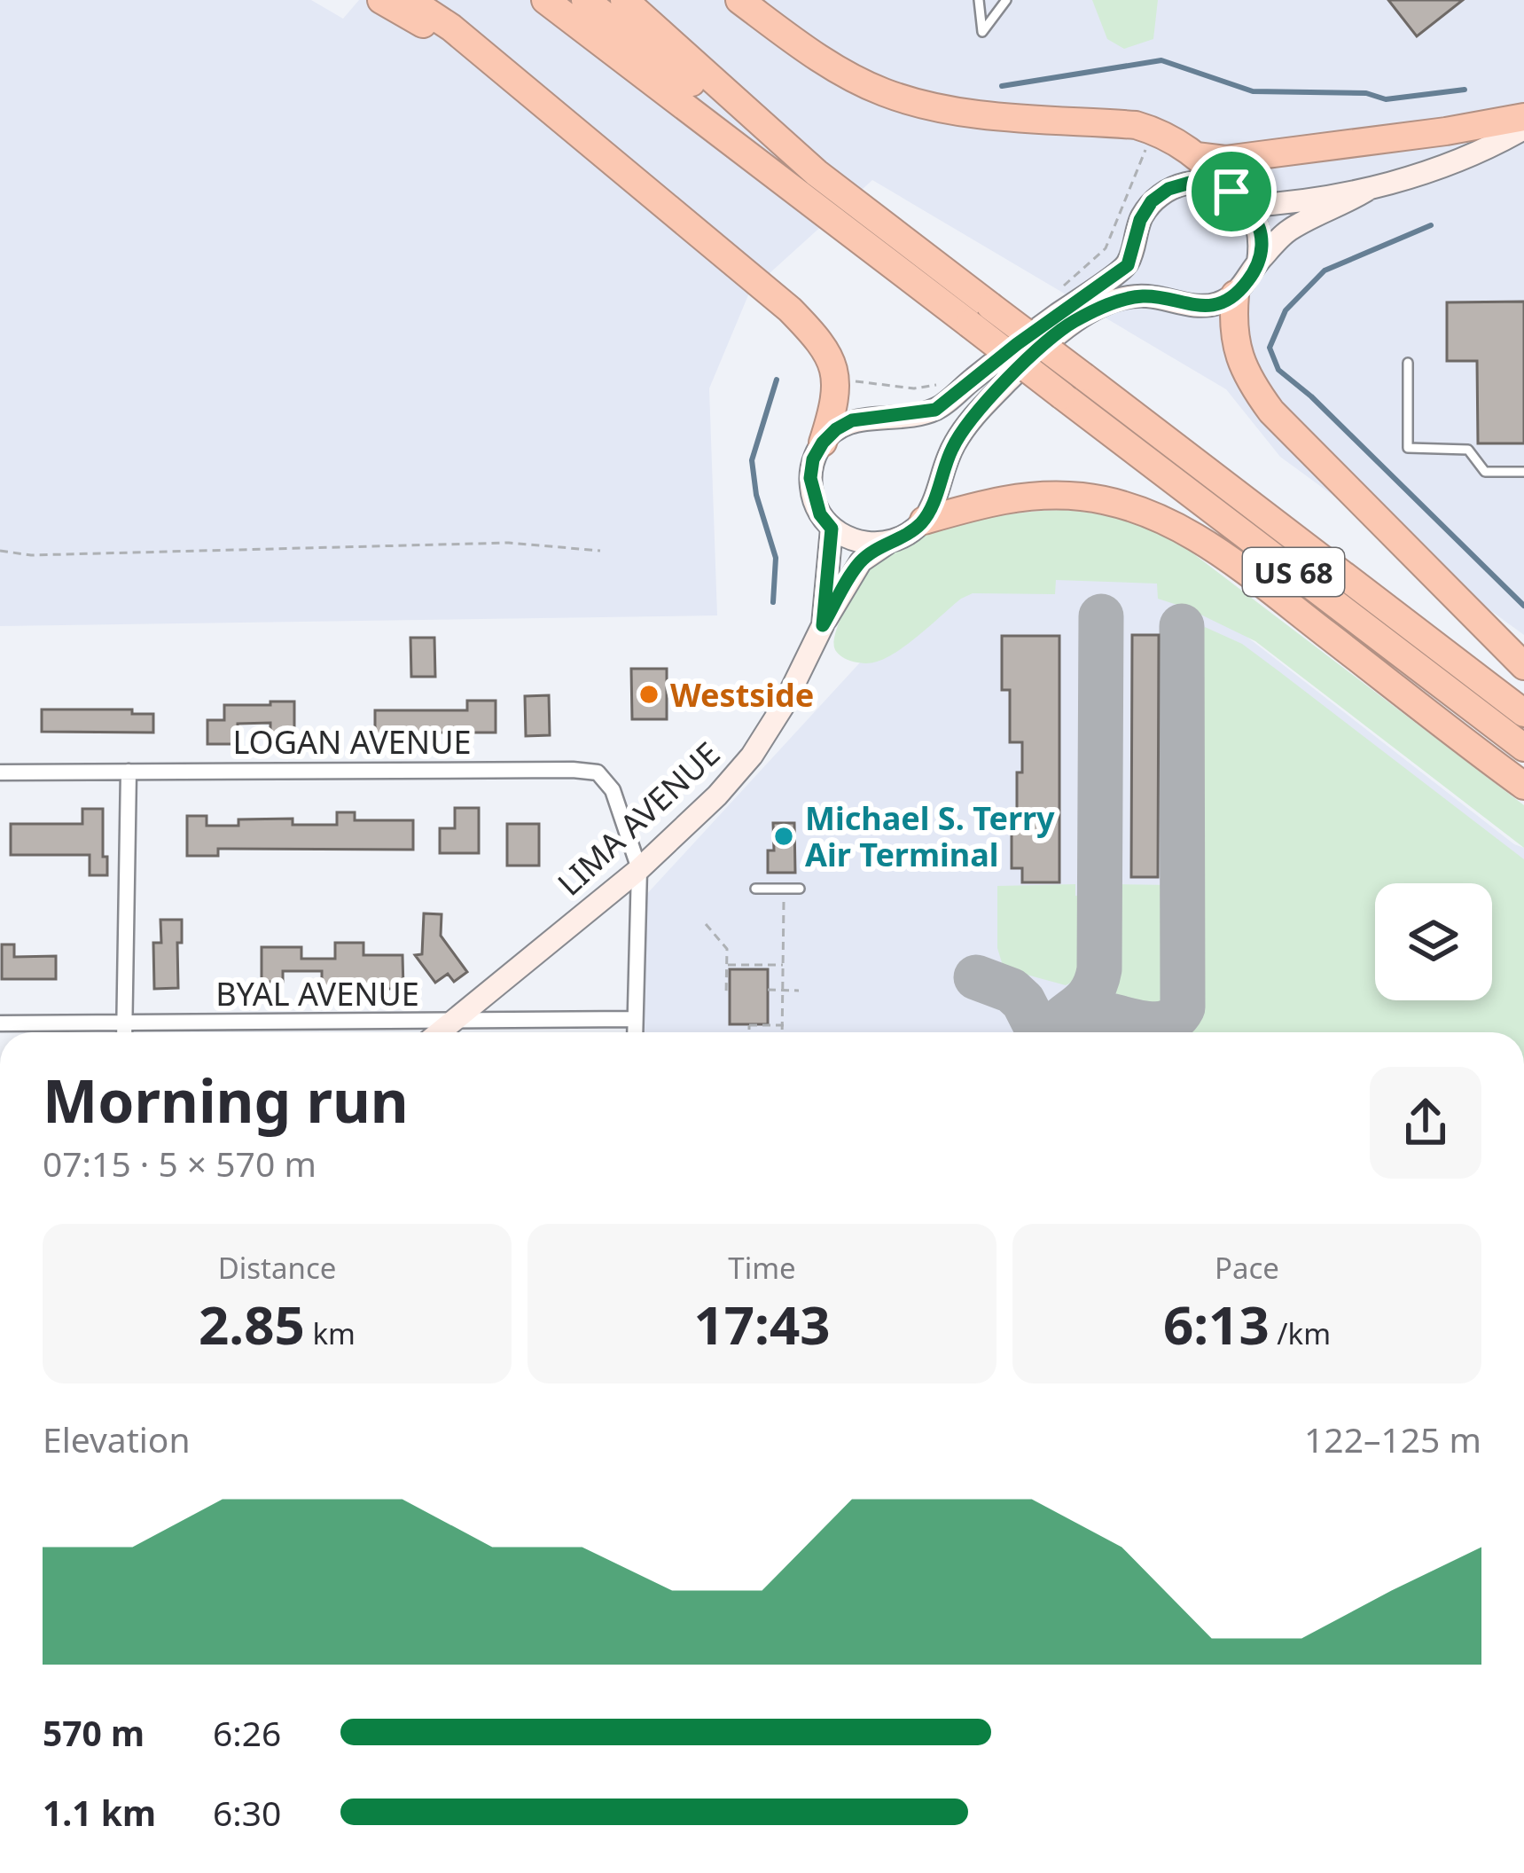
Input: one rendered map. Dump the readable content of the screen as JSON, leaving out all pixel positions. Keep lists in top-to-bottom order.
{
  "streets": {
    "highway": ["US 68"],
    "main road": ["LIMA AVENUE"],
    "street": ["LOGAN AVENUE", "BYAL AVENUE"]
  },
  "crossings": [
    ["LOGAN AVENUE", "LIMA AVENUE"],
    ["LIMA AVENUE", "BYAL AVENUE"]
  ],
  "places": ["Westside", "Michael S. Terry Air Terminal"],
  "page": {
    "heading": ["Morning run", "07:15 · 5 × 570 m"],
    "stats": [
      ["Distance", "2.85 km"],
      ["Time", "17:43"],
      ["Pace", "6:13 /km"]
    ],
    "chart": ["Elevation", "122–125 m"],
    "list": [
      {
        "name": "570 m",
        "note": "6:26"
      },
      {
        "name": "1.1 km",
        "note": "6:30"
      }
    ]
  }
}
